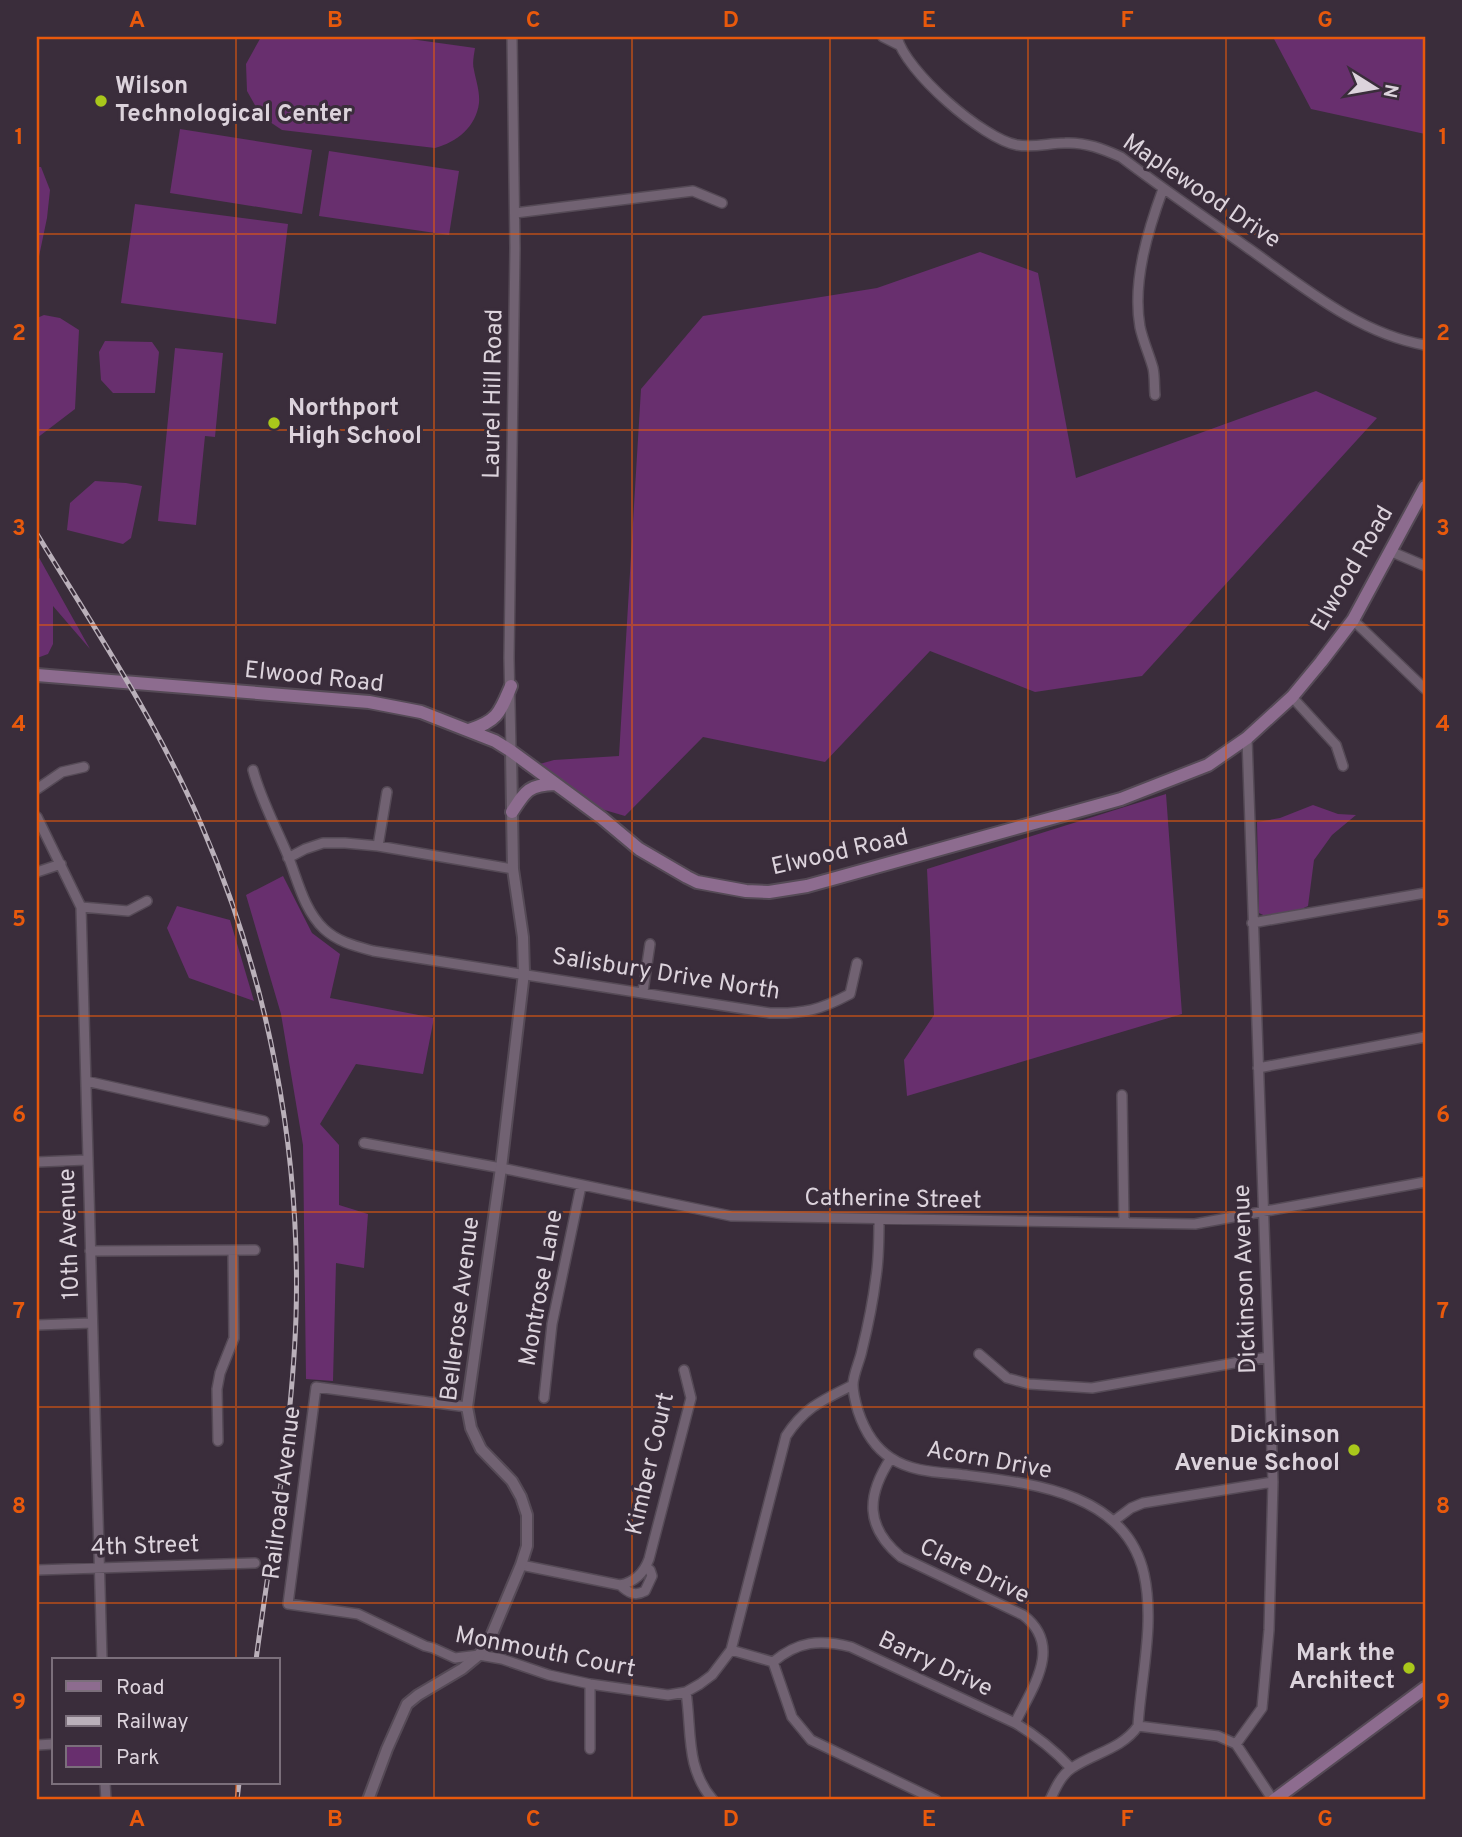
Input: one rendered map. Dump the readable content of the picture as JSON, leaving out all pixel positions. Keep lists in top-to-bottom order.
{
  "streets": {
    "main road": ["Elwood Road"],
    "street": [
      "Maplewood Drive",
      "Laurel Hill Road",
      "Salisbury Drive North",
      "Catherine Street",
      "10th Avenue",
      "Dickinson Avenue",
      "Montrose Lane",
      "Bellerose Avenue",
      "Acorn Drive",
      "Kimber Court",
      "Railroad Avenue",
      "4th Street",
      "Clare Drive",
      "Monmouth Court",
      "Barry Drive"
    ]
  },
  "crossings": [
    ["Laurel Hill Road", "Elwood Road"],
    ["Laurel Hill Road", "Bellerose Avenue"],
    ["Elwood Road", "Dickinson Avenue"],
    ["Elwood Road", "Bellerose Avenue"],
    ["Salisbury Drive North", "Bellerose Avenue"],
    ["Catherine Street", "Dickinson Avenue"],
    ["Catherine Street", "Montrose Lane"],
    ["Catherine Street", "Bellerose Avenue"],
    ["Catherine Street", "Acorn Drive"],
    ["10th Avenue", "4th Street"],
    ["Bellerose Avenue", "Kimber Court"],
    ["Bellerose Avenue", "Railroad Avenue"],
    ["Bellerose Avenue", "Monmouth Court"],
    ["Acorn Drive", "Clare Drive"],
    ["Railroad Avenue", "Monmouth Court"],
    ["Clare Drive", "Barry Drive"]
  ],
  "places": [
    "Wilson Technological Center",
    "Northport High School",
    "Dickinson Avenue School",
    "Mark the Architect"
  ],
  "legend": ["Road", "Railway", "Park"],
  "north": "right",
  "grid": {
    "columns": [
      "A",
      "B",
      "C",
      "D",
      "E",
      "F",
      "G"
    ],
    "rows": [
      "1",
      "2",
      "3",
      "4",
      "5",
      "6",
      "7",
      "8",
      "9"
    ]
  }
}
